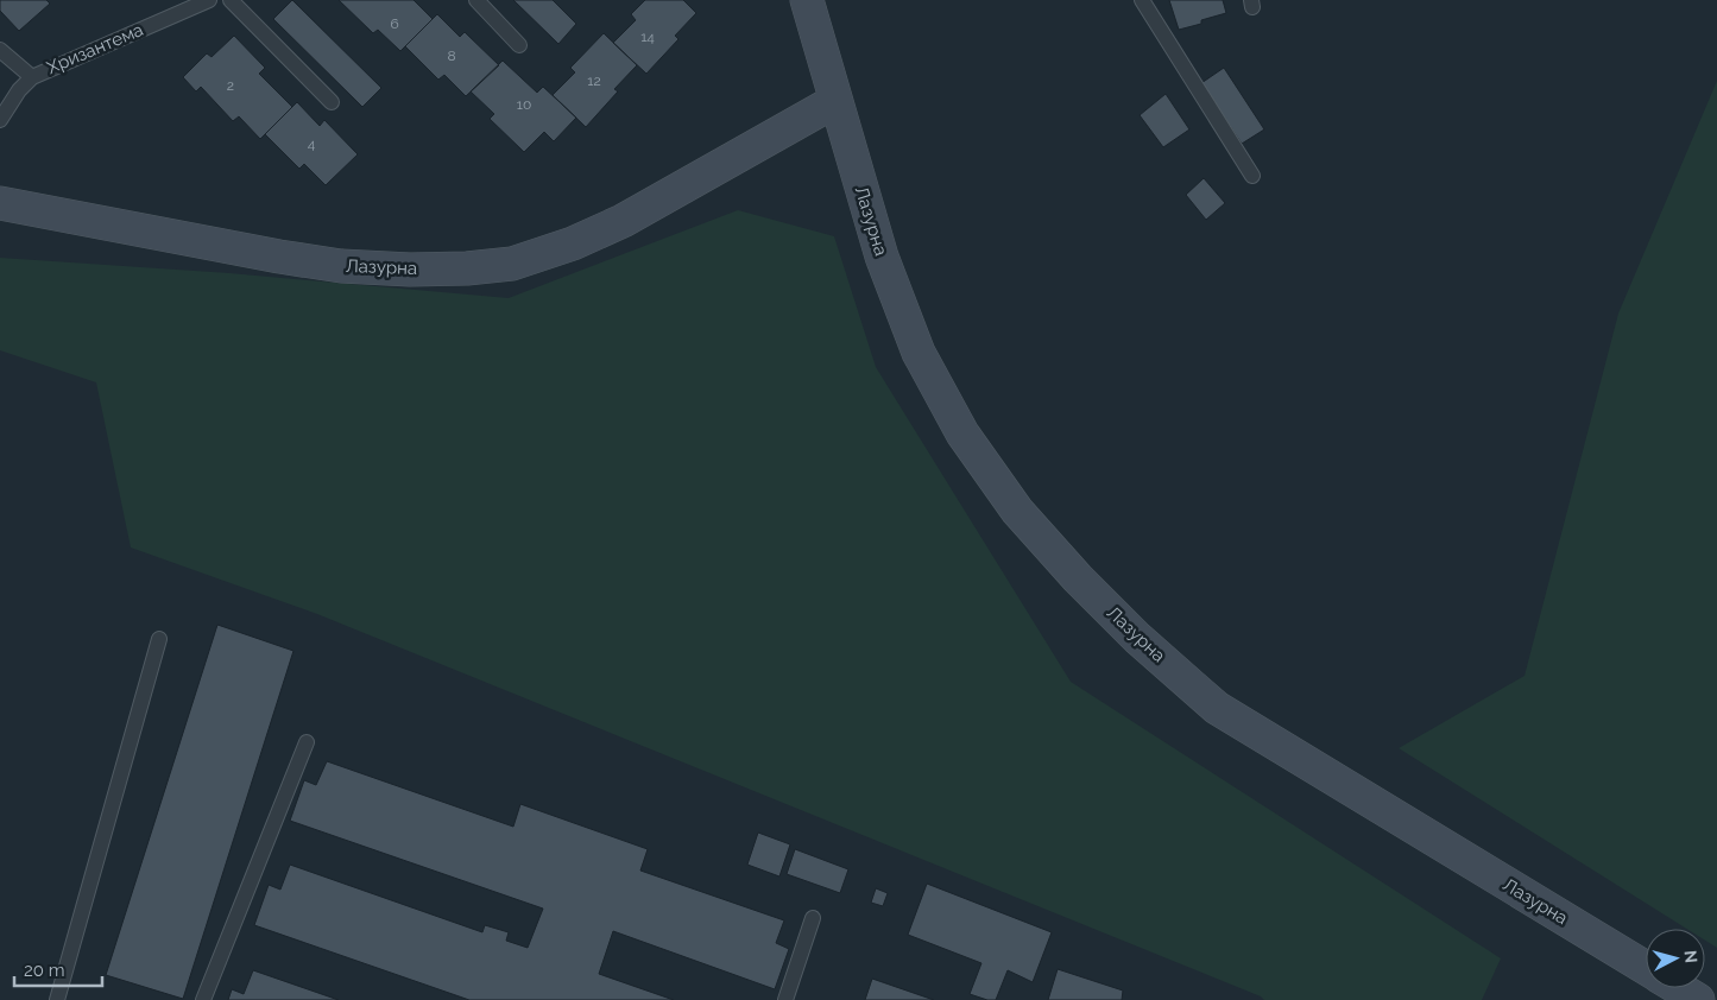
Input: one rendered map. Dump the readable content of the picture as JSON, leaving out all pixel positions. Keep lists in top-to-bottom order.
{
  "streets": {
    "street": ["Лазурна"],
    "lane": ["Хризантема"]
  },
  "house_numbers": [
    "6",
    "14",
    "8",
    "12",
    "2",
    "10",
    "4"
  ],
  "scale_bar": "20 m",
  "north": "right"
}
